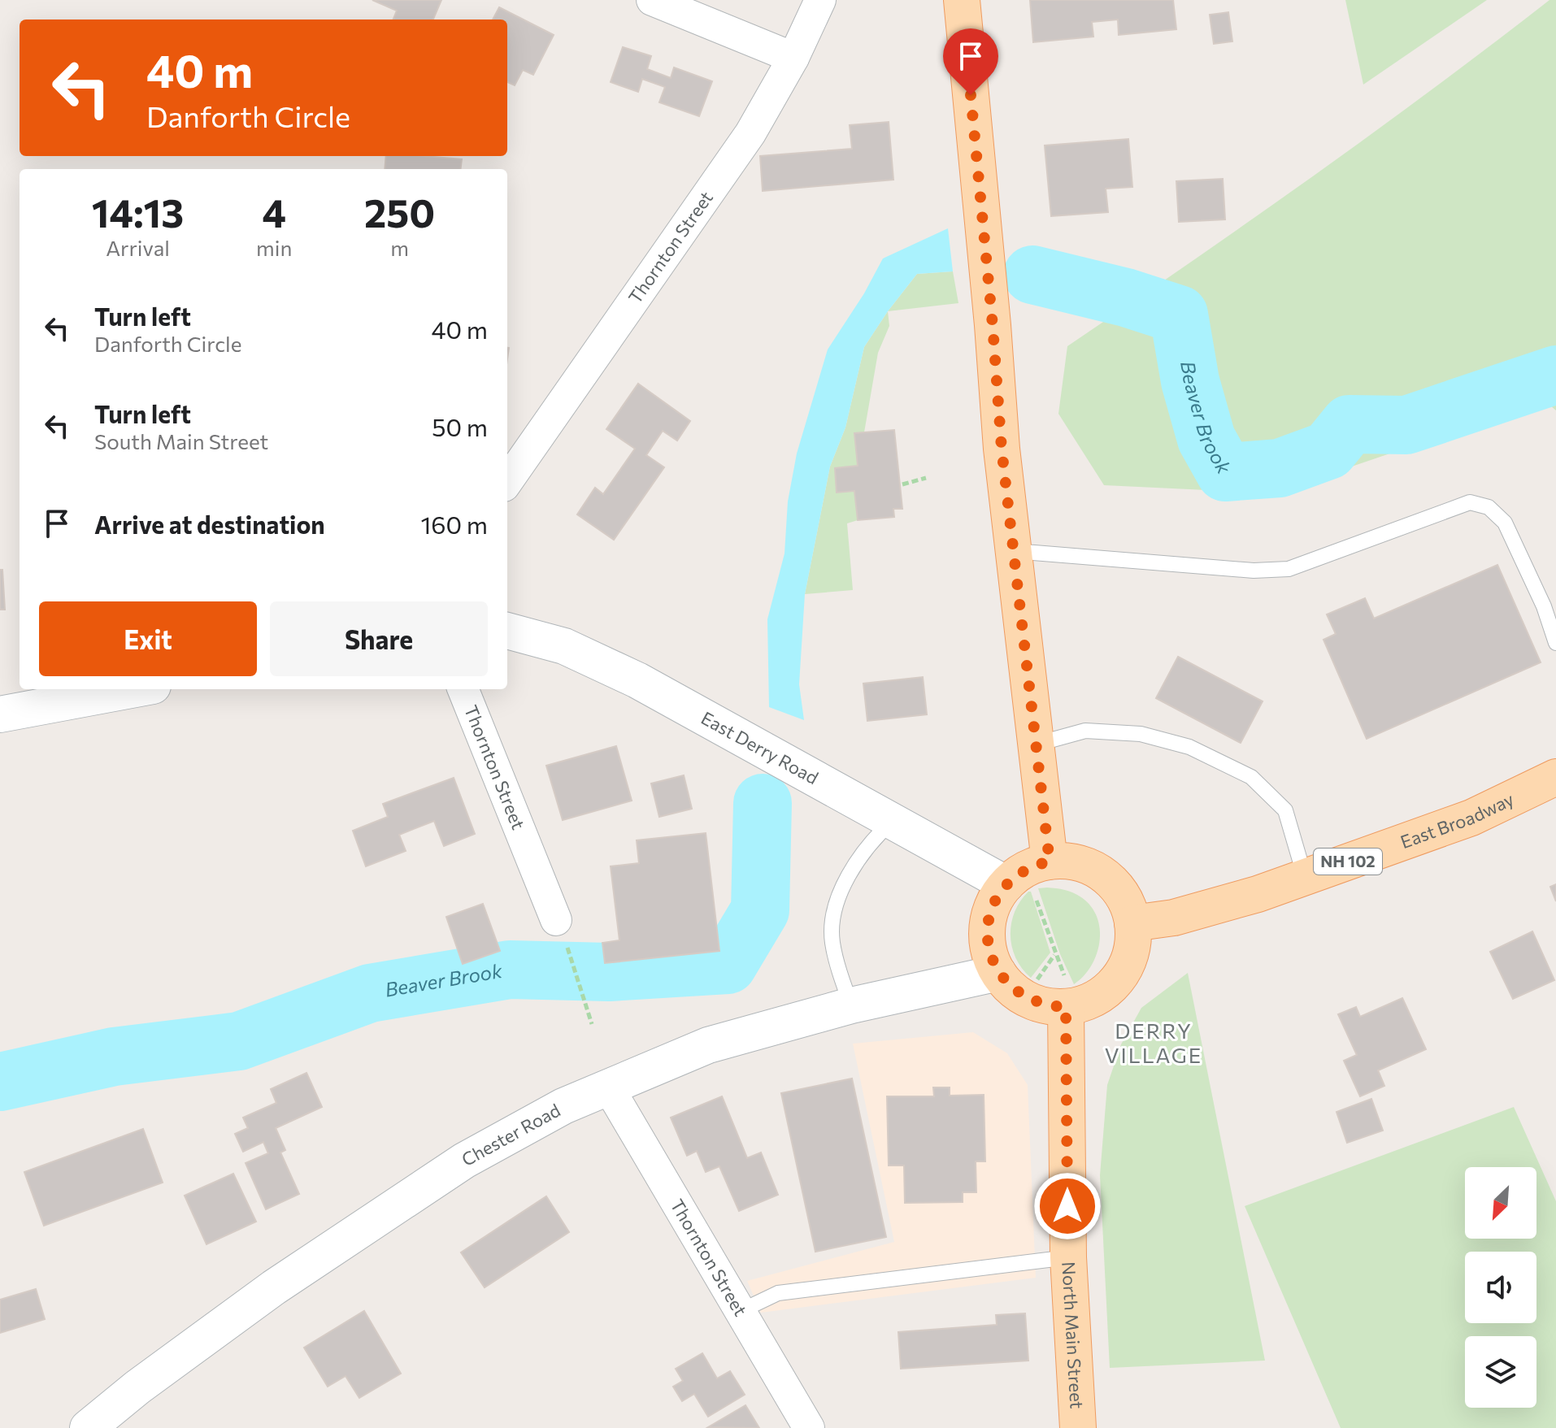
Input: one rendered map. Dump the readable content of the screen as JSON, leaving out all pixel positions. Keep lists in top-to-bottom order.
{
  "streets": {
    "main road": [
      "East Derry Road",
      "East Broadway",
      "NH 102",
      "Chester Road",
      "North Main Street"
    ],
    "street": ["Thornton Street"]
  },
  "crossings": [
    ["Thornton Street", "Chester Road"]
  ],
  "districts": ["DERRY VILLAGE"],
  "water": ["Beaver Brook"],
  "north": "bottom left",
  "page": {
    "turn": ["40 m", "Danforth Circle"],
    "eta": [
      "14:13",
      "Arrival",
      "4",
      "min",
      "250",
      "m"
    ],
    "list": [
      {
        "name": "Turn left",
        "note": "Danforth Circle",
        "value": "40 m"
      },
      {
        "name": "Turn left",
        "note": "South Main Street",
        "value": "50 m"
      },
      {
        "name": "Arrive at destination",
        "value": "160 m"
      }
    ],
    "buttons": ["Exit", "Share"]
  }
}
